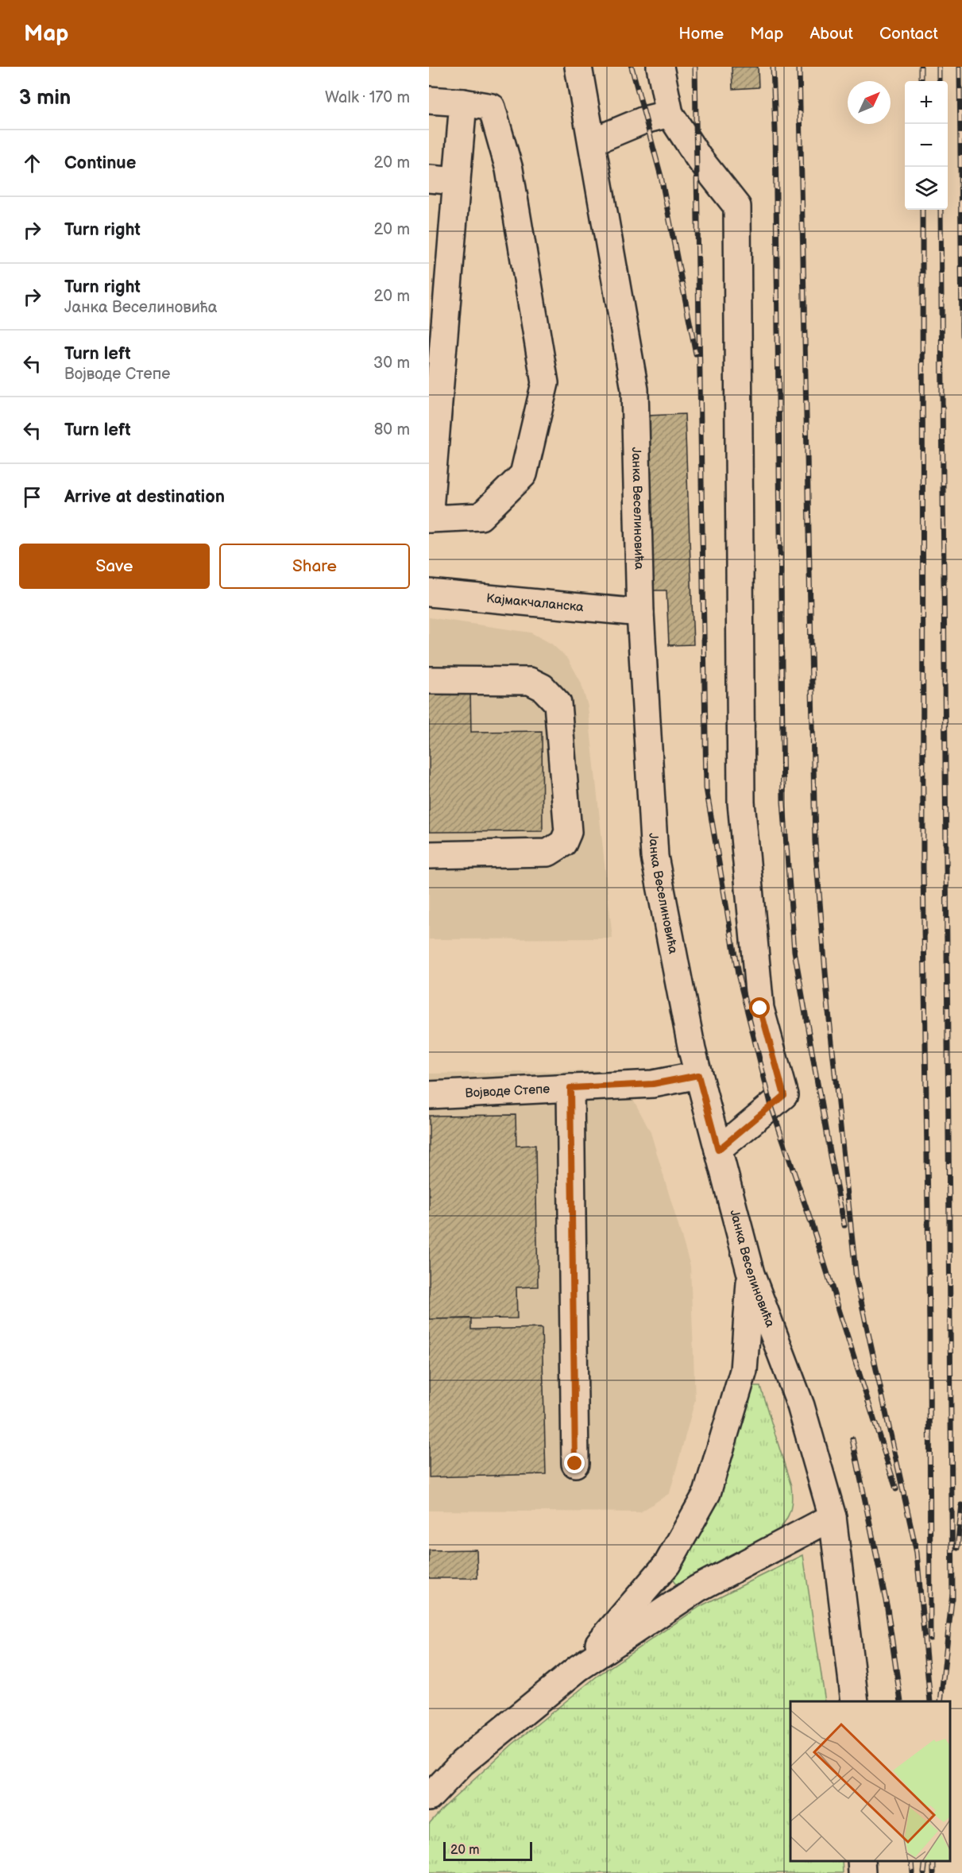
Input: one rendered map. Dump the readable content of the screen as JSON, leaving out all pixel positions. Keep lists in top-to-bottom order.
{
  "streets": {
    "main road": ["Јанка Веселиновића", "Кајмакчаланска", "Војводе Степе"]
  },
  "crossings": [
    ["Јанка Веселиновића", "Кајмакчаланска"],
    ["Јанка Веселиновића", "Војводе Степе"]
  ],
  "scale_bar": "20 m",
  "north": "top right",
  "page": {
    "header": "Map",
    "nav": [
      "Home",
      "Map",
      "About",
      "Contact"
    ],
    "heading": ["3 min", "Walk · 170 m"],
    "map_buttons": ["+", "−"],
    "list": [
      ["Continue", "20 m"],
      ["Turn right", "20 m"],
      ["Turn right", "Јанка Веселиновића", "20 m"],
      ["Turn left", "Војводе Степе", "30 m"],
      ["Turn left", "80 m"],
      "Arrive at destination"
    ],
    "buttons": ["Save", "Share"],
    "scale": "20 m"
  }
}
